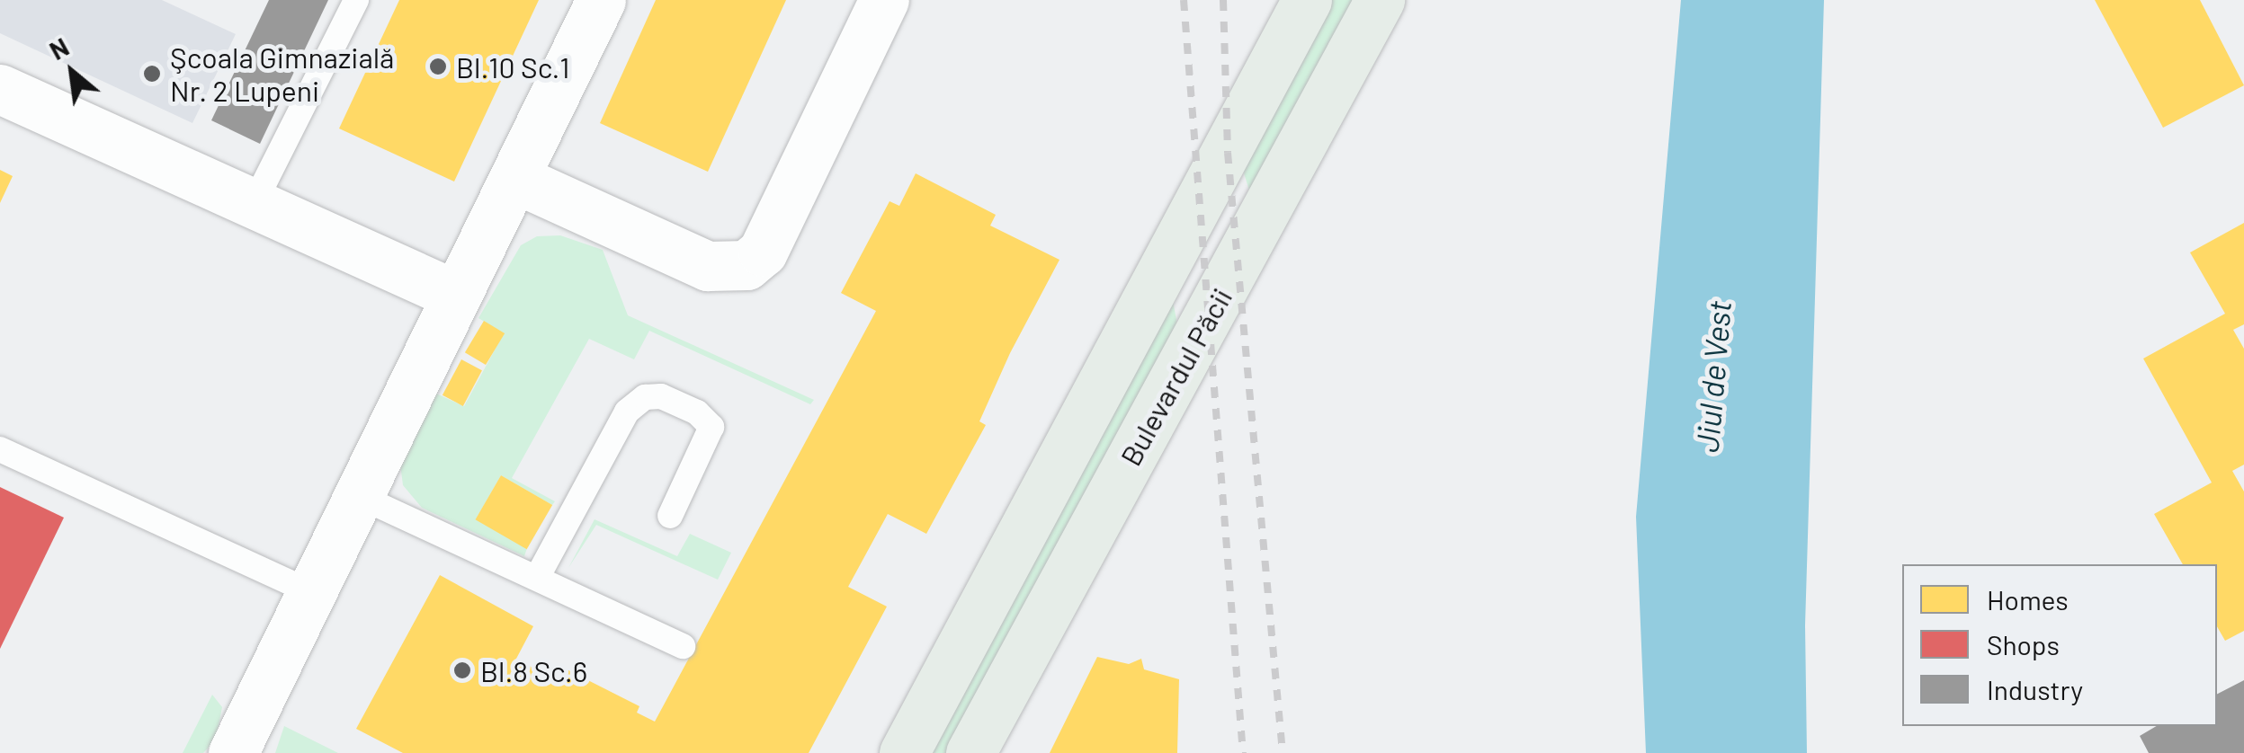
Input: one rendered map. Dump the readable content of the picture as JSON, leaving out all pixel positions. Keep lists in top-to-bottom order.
{
  "streets": {
    "main road": ["Bulevardul Păcii"]
  },
  "water": ["Jiul de Vest"],
  "places": ["Bl.10 Sc.1", "Şcoala Gimnazială Nr. 2 Lupeni", "Bl.8 Sc.6"],
  "legend": ["Homes", "Shops", "Industry"],
  "north": "top left"
}
